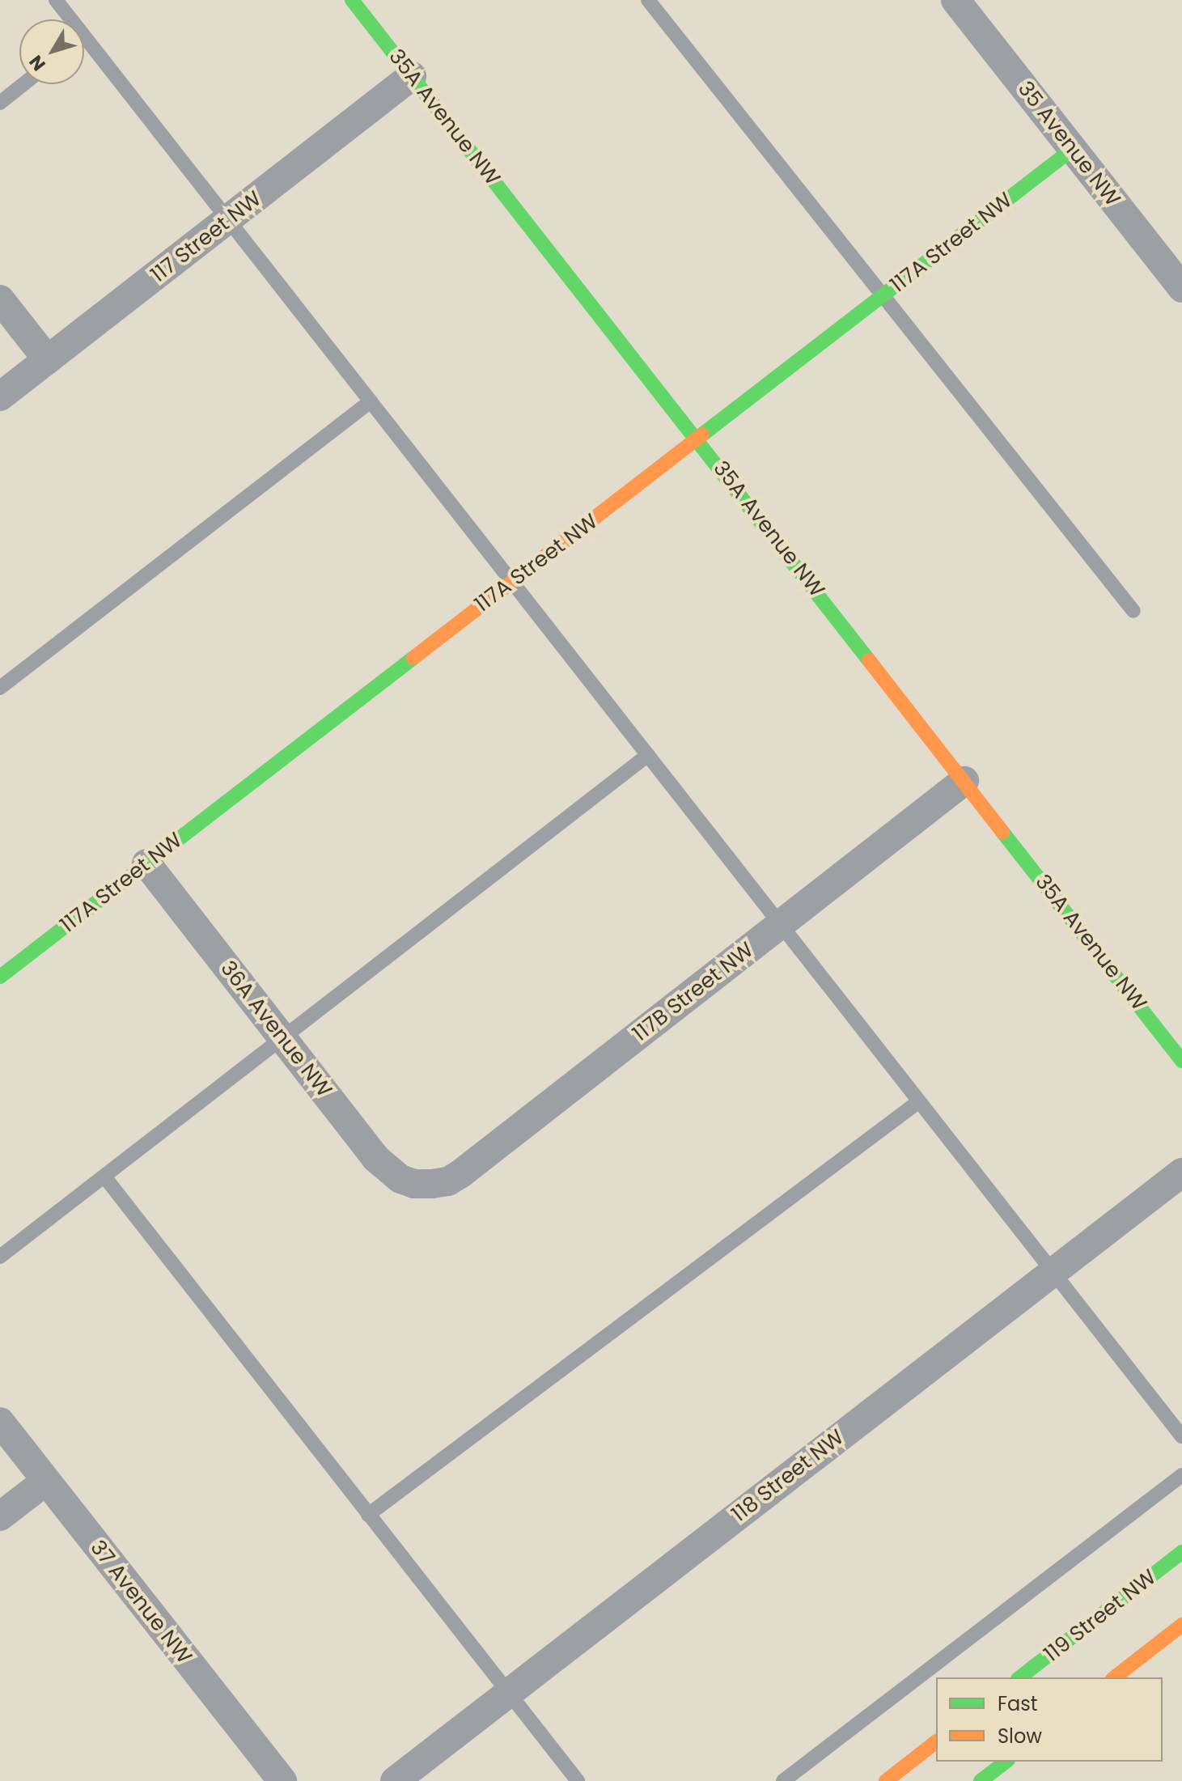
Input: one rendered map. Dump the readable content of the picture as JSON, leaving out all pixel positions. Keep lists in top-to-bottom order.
{
  "streets": {
    "street": [
      "35A Avenue NW",
      "35 Avenue NW",
      "117 Street NW",
      "117A Street NW",
      "117B Street NW",
      "36A Avenue NW",
      "118 Street NW",
      "37 Avenue NW",
      "119 Street NW"
    ]
  },
  "crossings": [
    ["35A Avenue NW", "117 Street NW"],
    ["35A Avenue NW", "117A Street NW"],
    ["35A Avenue NW", "117B Street NW"],
    ["35 Avenue NW", "117A Street NW"],
    ["117A Street NW", "36A Avenue NW"],
    ["117B Street NW", "36A Avenue NW"]
  ],
  "legend": ["Fast", "Slow"],
  "north": "bottom left"
}
